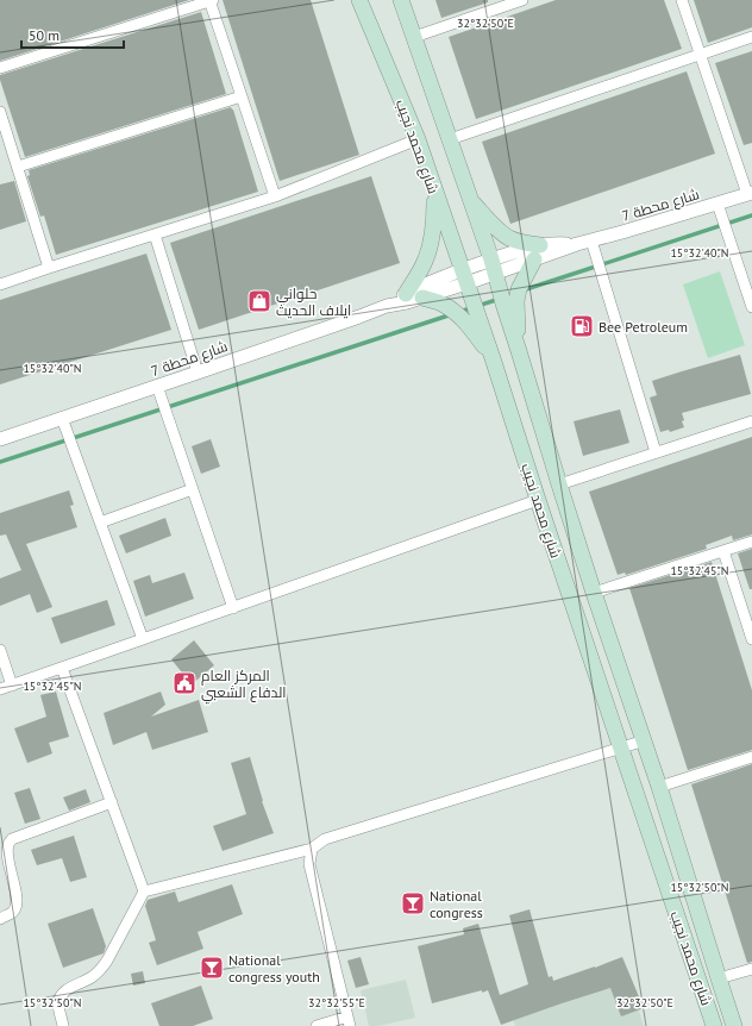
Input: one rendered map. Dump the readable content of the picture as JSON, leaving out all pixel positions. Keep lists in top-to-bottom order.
{
  "streets": {
    "main road": ["شارع محمد نجيب"],
    "street": ["شارع محطة 7"]
  },
  "crossings": [
    ["شارع محمد نجيب", "شارع محطة 7"]
  ],
  "places": {
    "shop": ["حلواني ايلاف الحديث"],
    "fuel station": ["Bee Petroleum"],
    "public building": ["المركز العام الدفاع الشعبي"],
    "bar": ["National congress", "National congress youth"]
  },
  "scale_bar": "50 m",
  "coordinates": [
    "32°32'50\"E",
    "15°32'40\"N",
    "15°32'45\"N",
    "15°32'50\"N",
    "32°32'55\"E"
  ]
}
